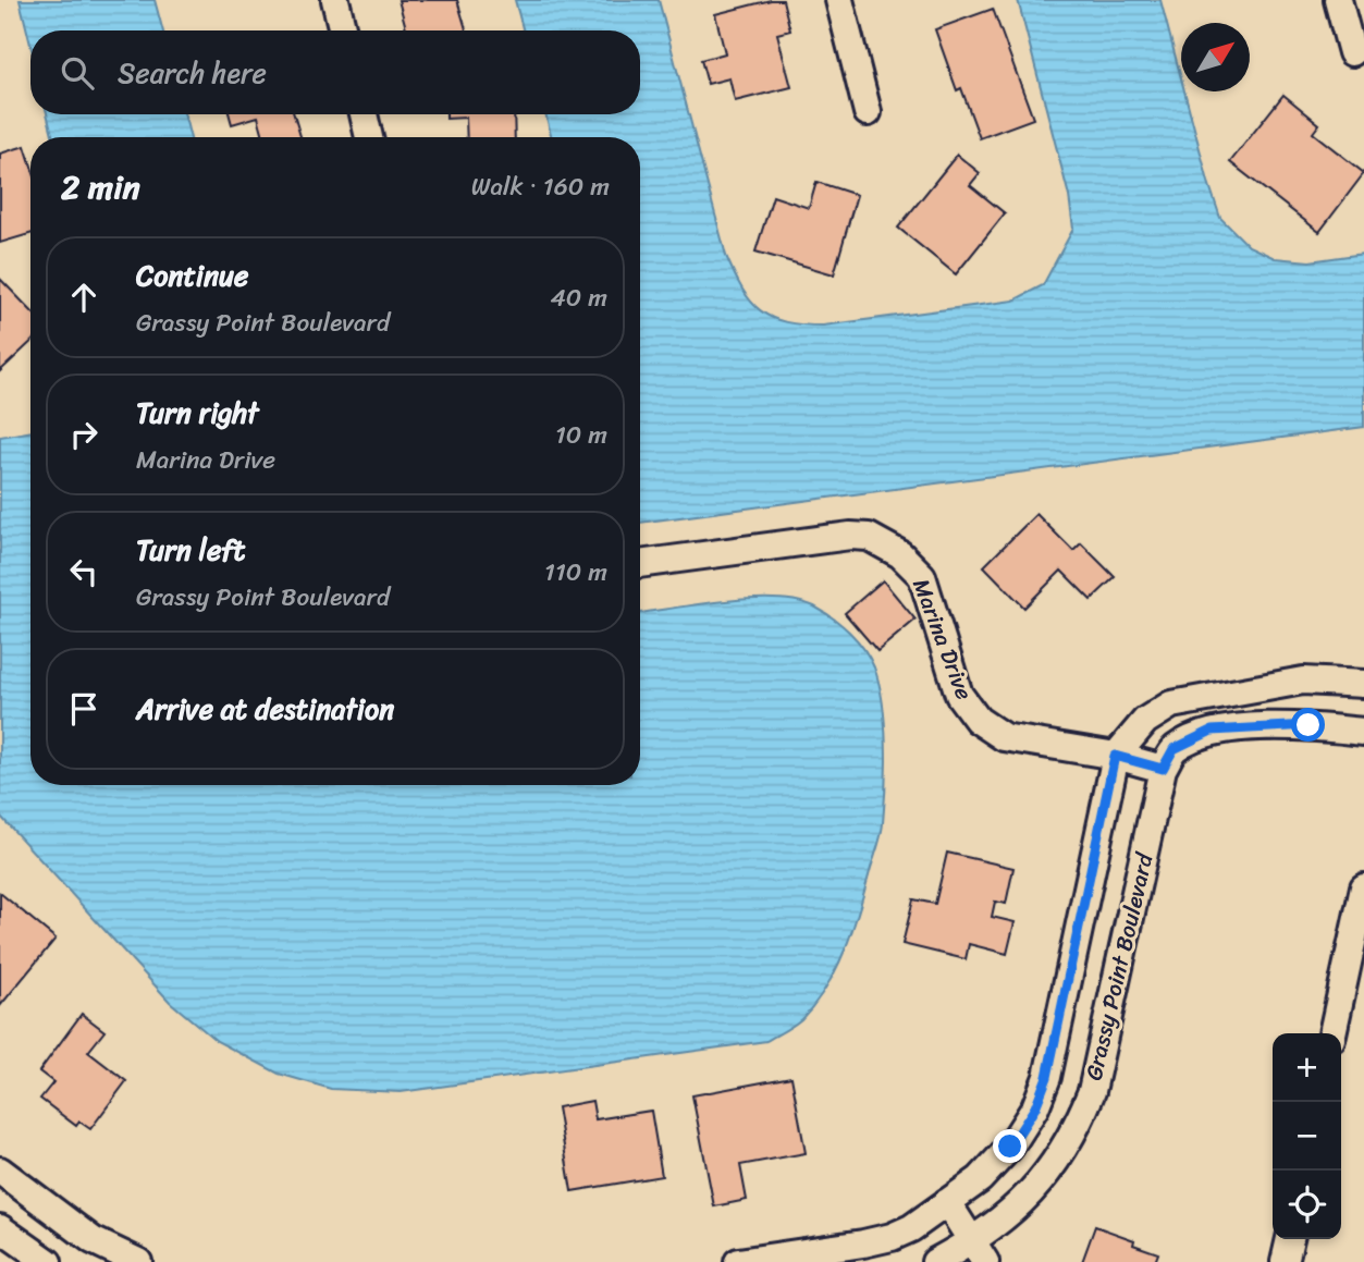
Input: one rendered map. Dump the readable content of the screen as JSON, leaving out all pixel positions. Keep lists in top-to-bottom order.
{
  "streets": {
    "street": ["Marina Drive", "Grassy Point Boulevard"]
  },
  "crossings": [
    ["Marina Drive", "Grassy Point Boulevard"]
  ],
  "north": "top right",
  "page": {
    "search": "Search here",
    "heading": ["2 min", "Walk · 160 m"],
    "list": [
      ["Continue", "Grassy Point Boulevard", "40 m"],
      ["Turn right", "Marina Drive", "10 m"],
      ["Turn left", "Grassy Point Boulevard", "110 m"],
      "Arrive at destination"
    ],
    "map_buttons": ["+", "−"]
  }
}
